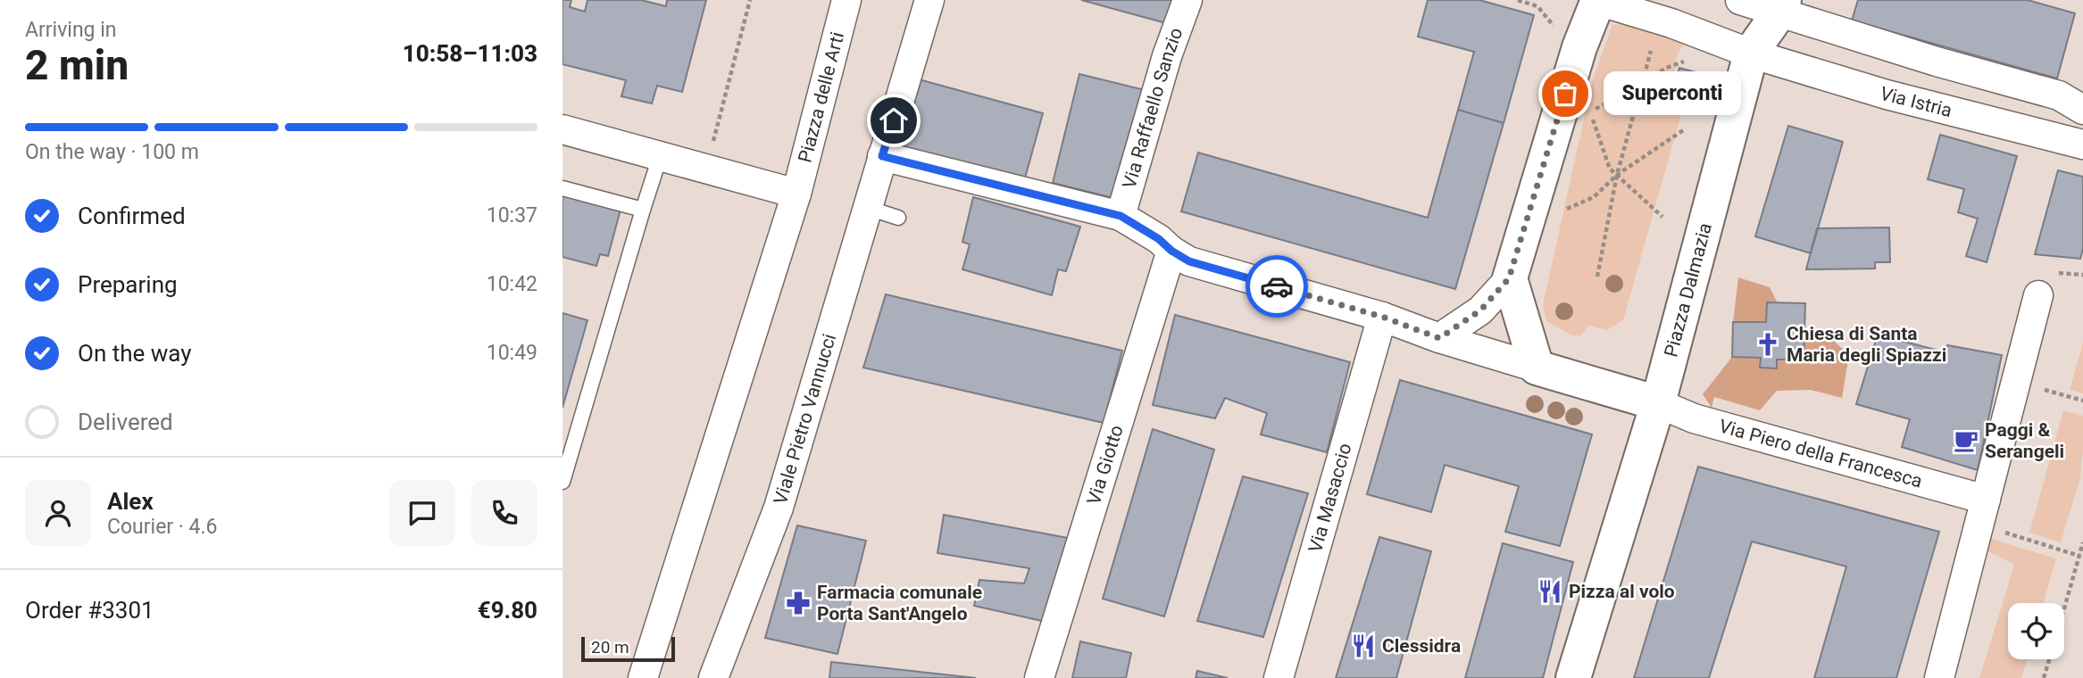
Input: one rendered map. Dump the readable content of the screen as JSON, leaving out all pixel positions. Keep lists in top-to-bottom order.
{
  "streets": {
    "street": [
      "Piazza delle Arti",
      "Via Istria",
      "Via Raffaello Sanzio",
      "Piazza Dalmazia",
      "Viale Pietro Vannucci",
      "Via Piero della Francesca",
      "Via Giotto",
      "Via Masaccio"
    ]
  },
  "crossings": [
    ["Via Istria", "Piazza Dalmazia"],
    ["Piazza Dalmazia", "Via Piero della Francesca"]
  ],
  "places": {
    "other": ["Superconti"],
    "church": ["Chiesa di Santa Maria degli Spiazzi"],
    "cafe": ["Paggi & Serangeli"],
    "restaurant": ["Pizza al volo", "Clessidra"],
    "pharmacy": ["Farmacia comunale Porta Sant'Angelo"]
  },
  "scale_bar": "20 m",
  "page": {
    "heading": ["2 min", "Arriving in", "10:58–11:03"],
    "panel": [
      "Alex",
      "Courier · 4.6",
      "Order #3301",
      "€9.80"
    ],
    "bubble": "Superconti",
    "bar": "On the way · 100 m",
    "list": [
      ["Confirmed", "10:37"],
      ["Preparing", "10:42"],
      ["On the way", "10:49"],
      "Delivered"
    ],
    "scale": "20 m"
  }
}
